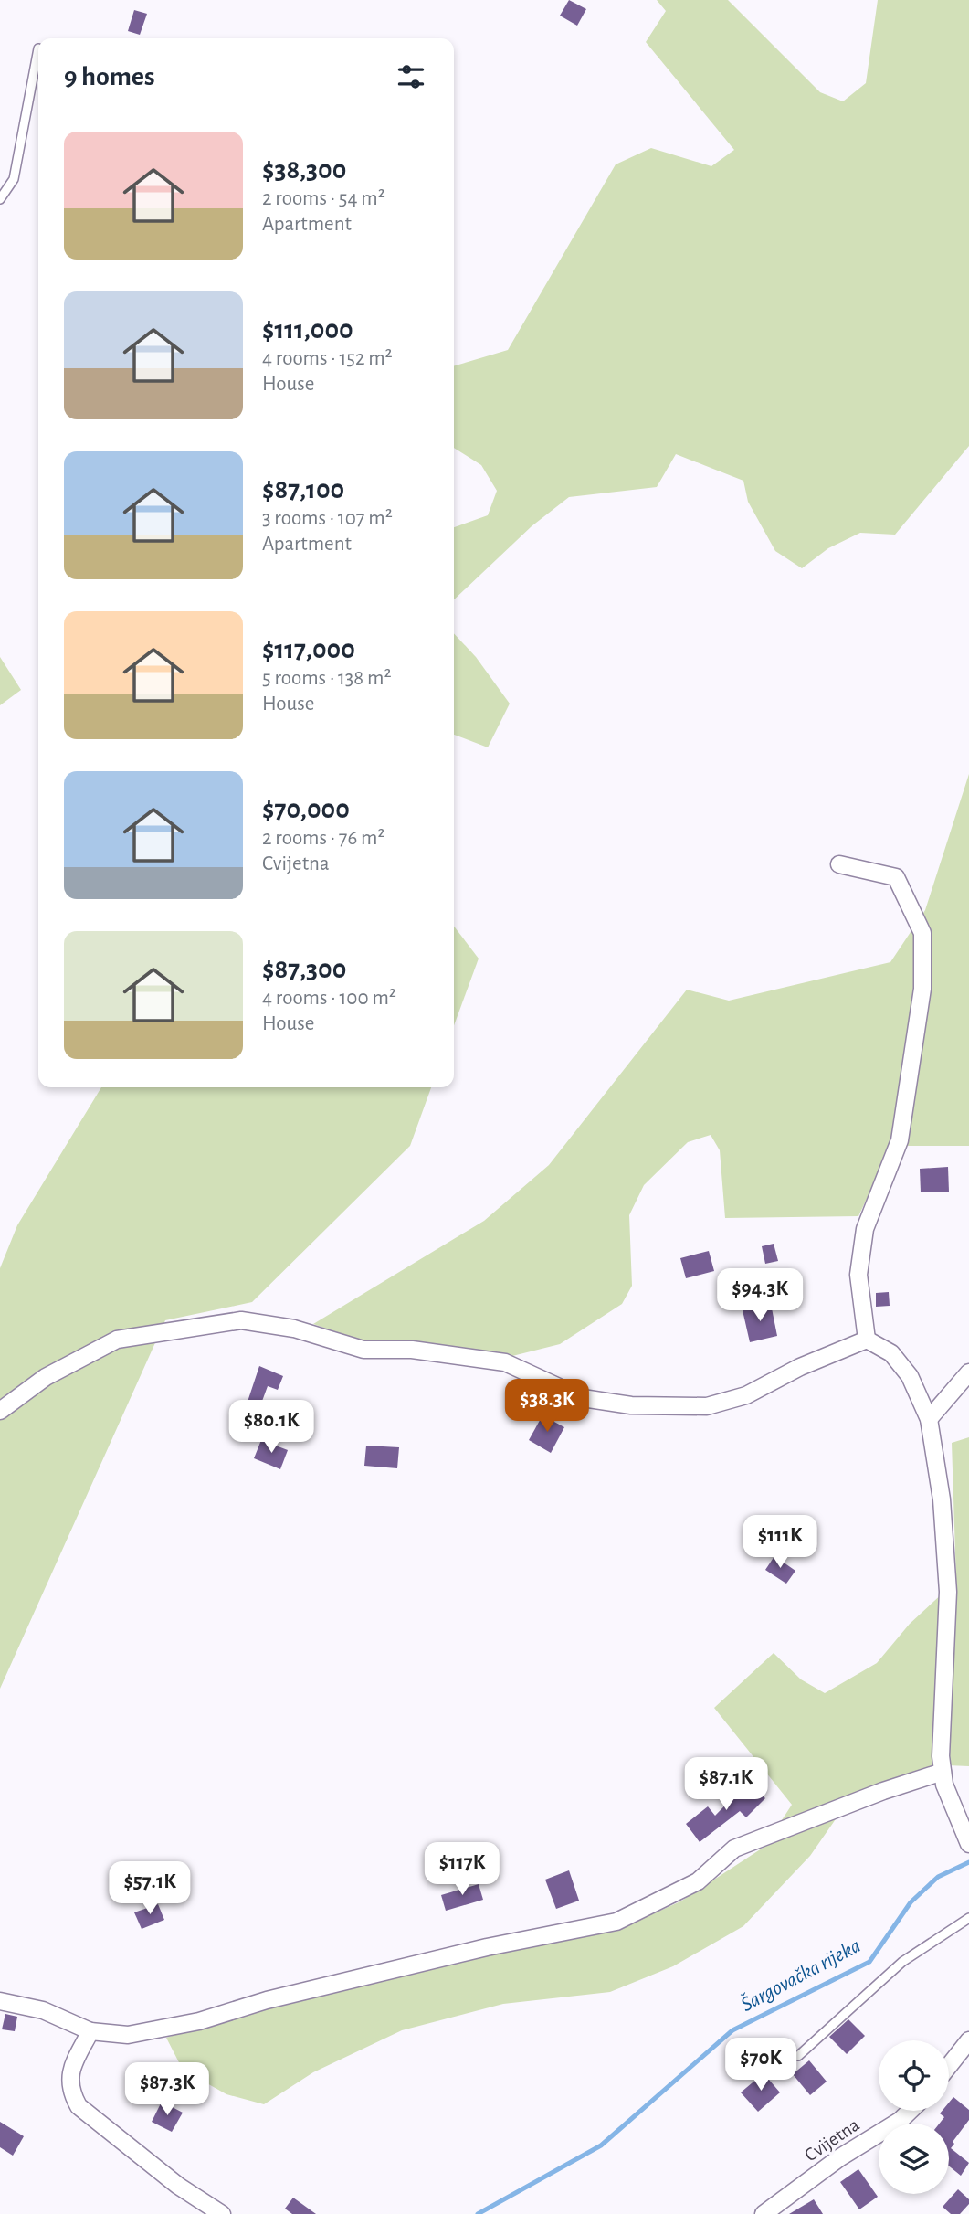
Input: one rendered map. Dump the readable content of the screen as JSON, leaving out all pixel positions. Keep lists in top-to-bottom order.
{
  "streets": {
    "street": ["Cvijetna"]
  },
  "water": ["Šargovačka rijeka"],
  "page": {
    "heading": "9 homes",
    "list": [
      {
        "name": "$38,300",
        "note": "2 rooms · 54 m² · Apartment"
      },
      {
        "name": "$111,000",
        "note": "4 rooms · 152 m² · House"
      },
      {
        "name": "$87,100",
        "note": "3 rooms · 107 m² · Apartment"
      },
      {
        "name": "$117,000",
        "note": "5 rooms · 138 m² · House"
      },
      {
        "name": "$70,000",
        "note": "2 rooms · 76 m² · Cvijetna"
      },
      {
        "name": "$87,300",
        "note": "4 rooms · 100 m² · House"
      }
    ],
    "price": [
      "$94.3K",
      "$38.3K",
      "$80.1K",
      "$111K",
      "$87.1K",
      "$117K",
      "$57.1K",
      "$70K",
      "$87.3K"
    ]
  }
}
